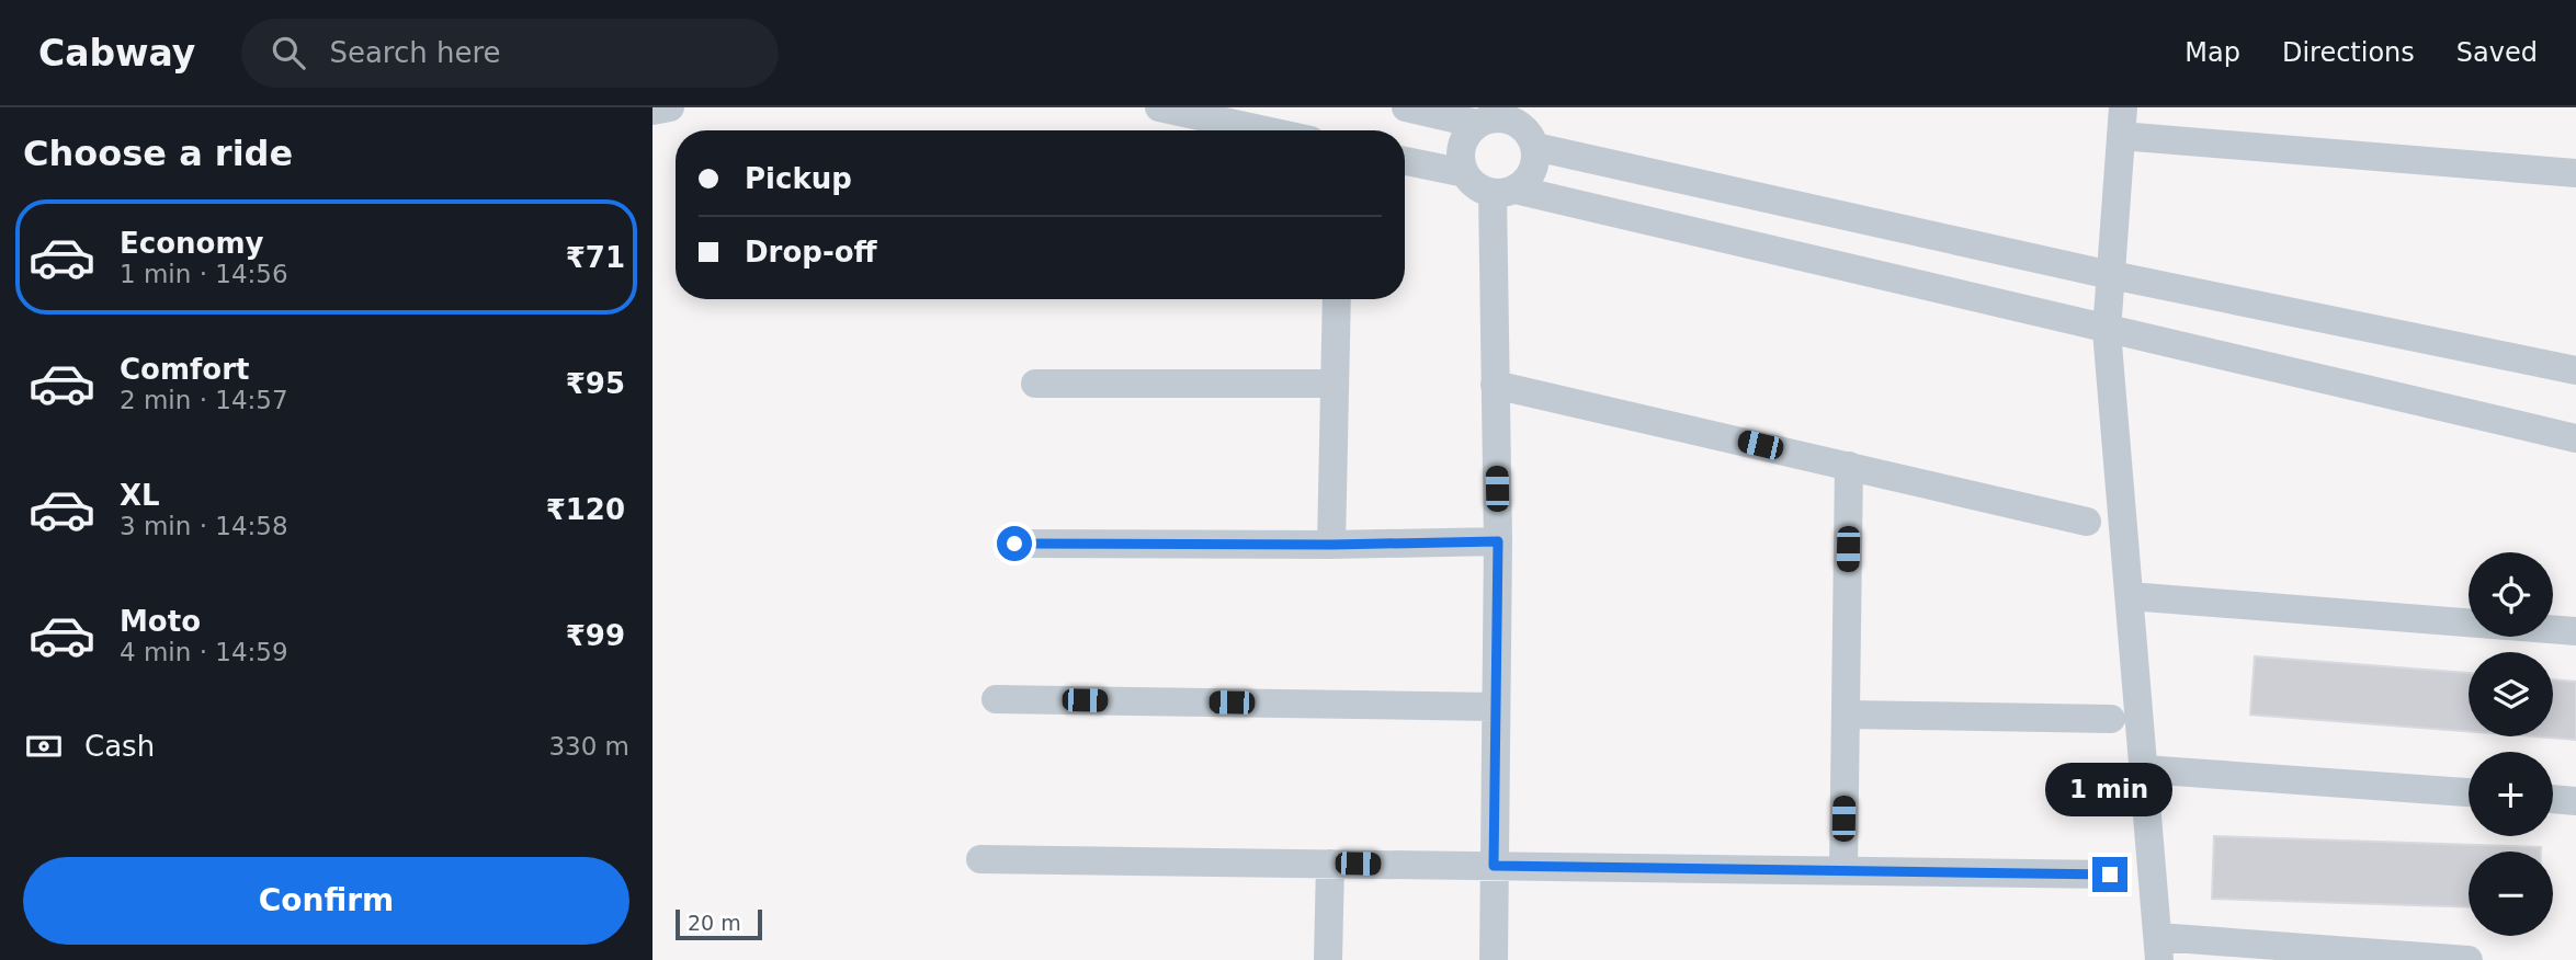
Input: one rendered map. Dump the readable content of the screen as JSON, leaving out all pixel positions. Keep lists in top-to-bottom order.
{
  "scale_bar": "20 m",
  "page": {
    "header": "Cabway",
    "search": "Search here",
    "nav": ["Map", "Directions", "Saved"],
    "heading": "Choose a ride",
    "banner": ["Pickup", "Drop-off"],
    "list": [
      {
        "name": "Economy",
        "note": "1 min · 14:56",
        "value": "₹71"
      },
      {
        "name": "Comfort",
        "note": "2 min · 14:57",
        "value": "₹95"
      },
      {
        "name": "XL",
        "note": "3 min · 14:58",
        "value": "₹120"
      },
      {
        "name": "Moto",
        "note": "4 min · 14:59",
        "value": "₹99"
      }
    ],
    "map_buttons": ["+", "−"],
    "pay": ["Cash", "330 m"],
    "bubble": "1 min",
    "buttons": "Confirm",
    "scale": "20 m"
  }
}
